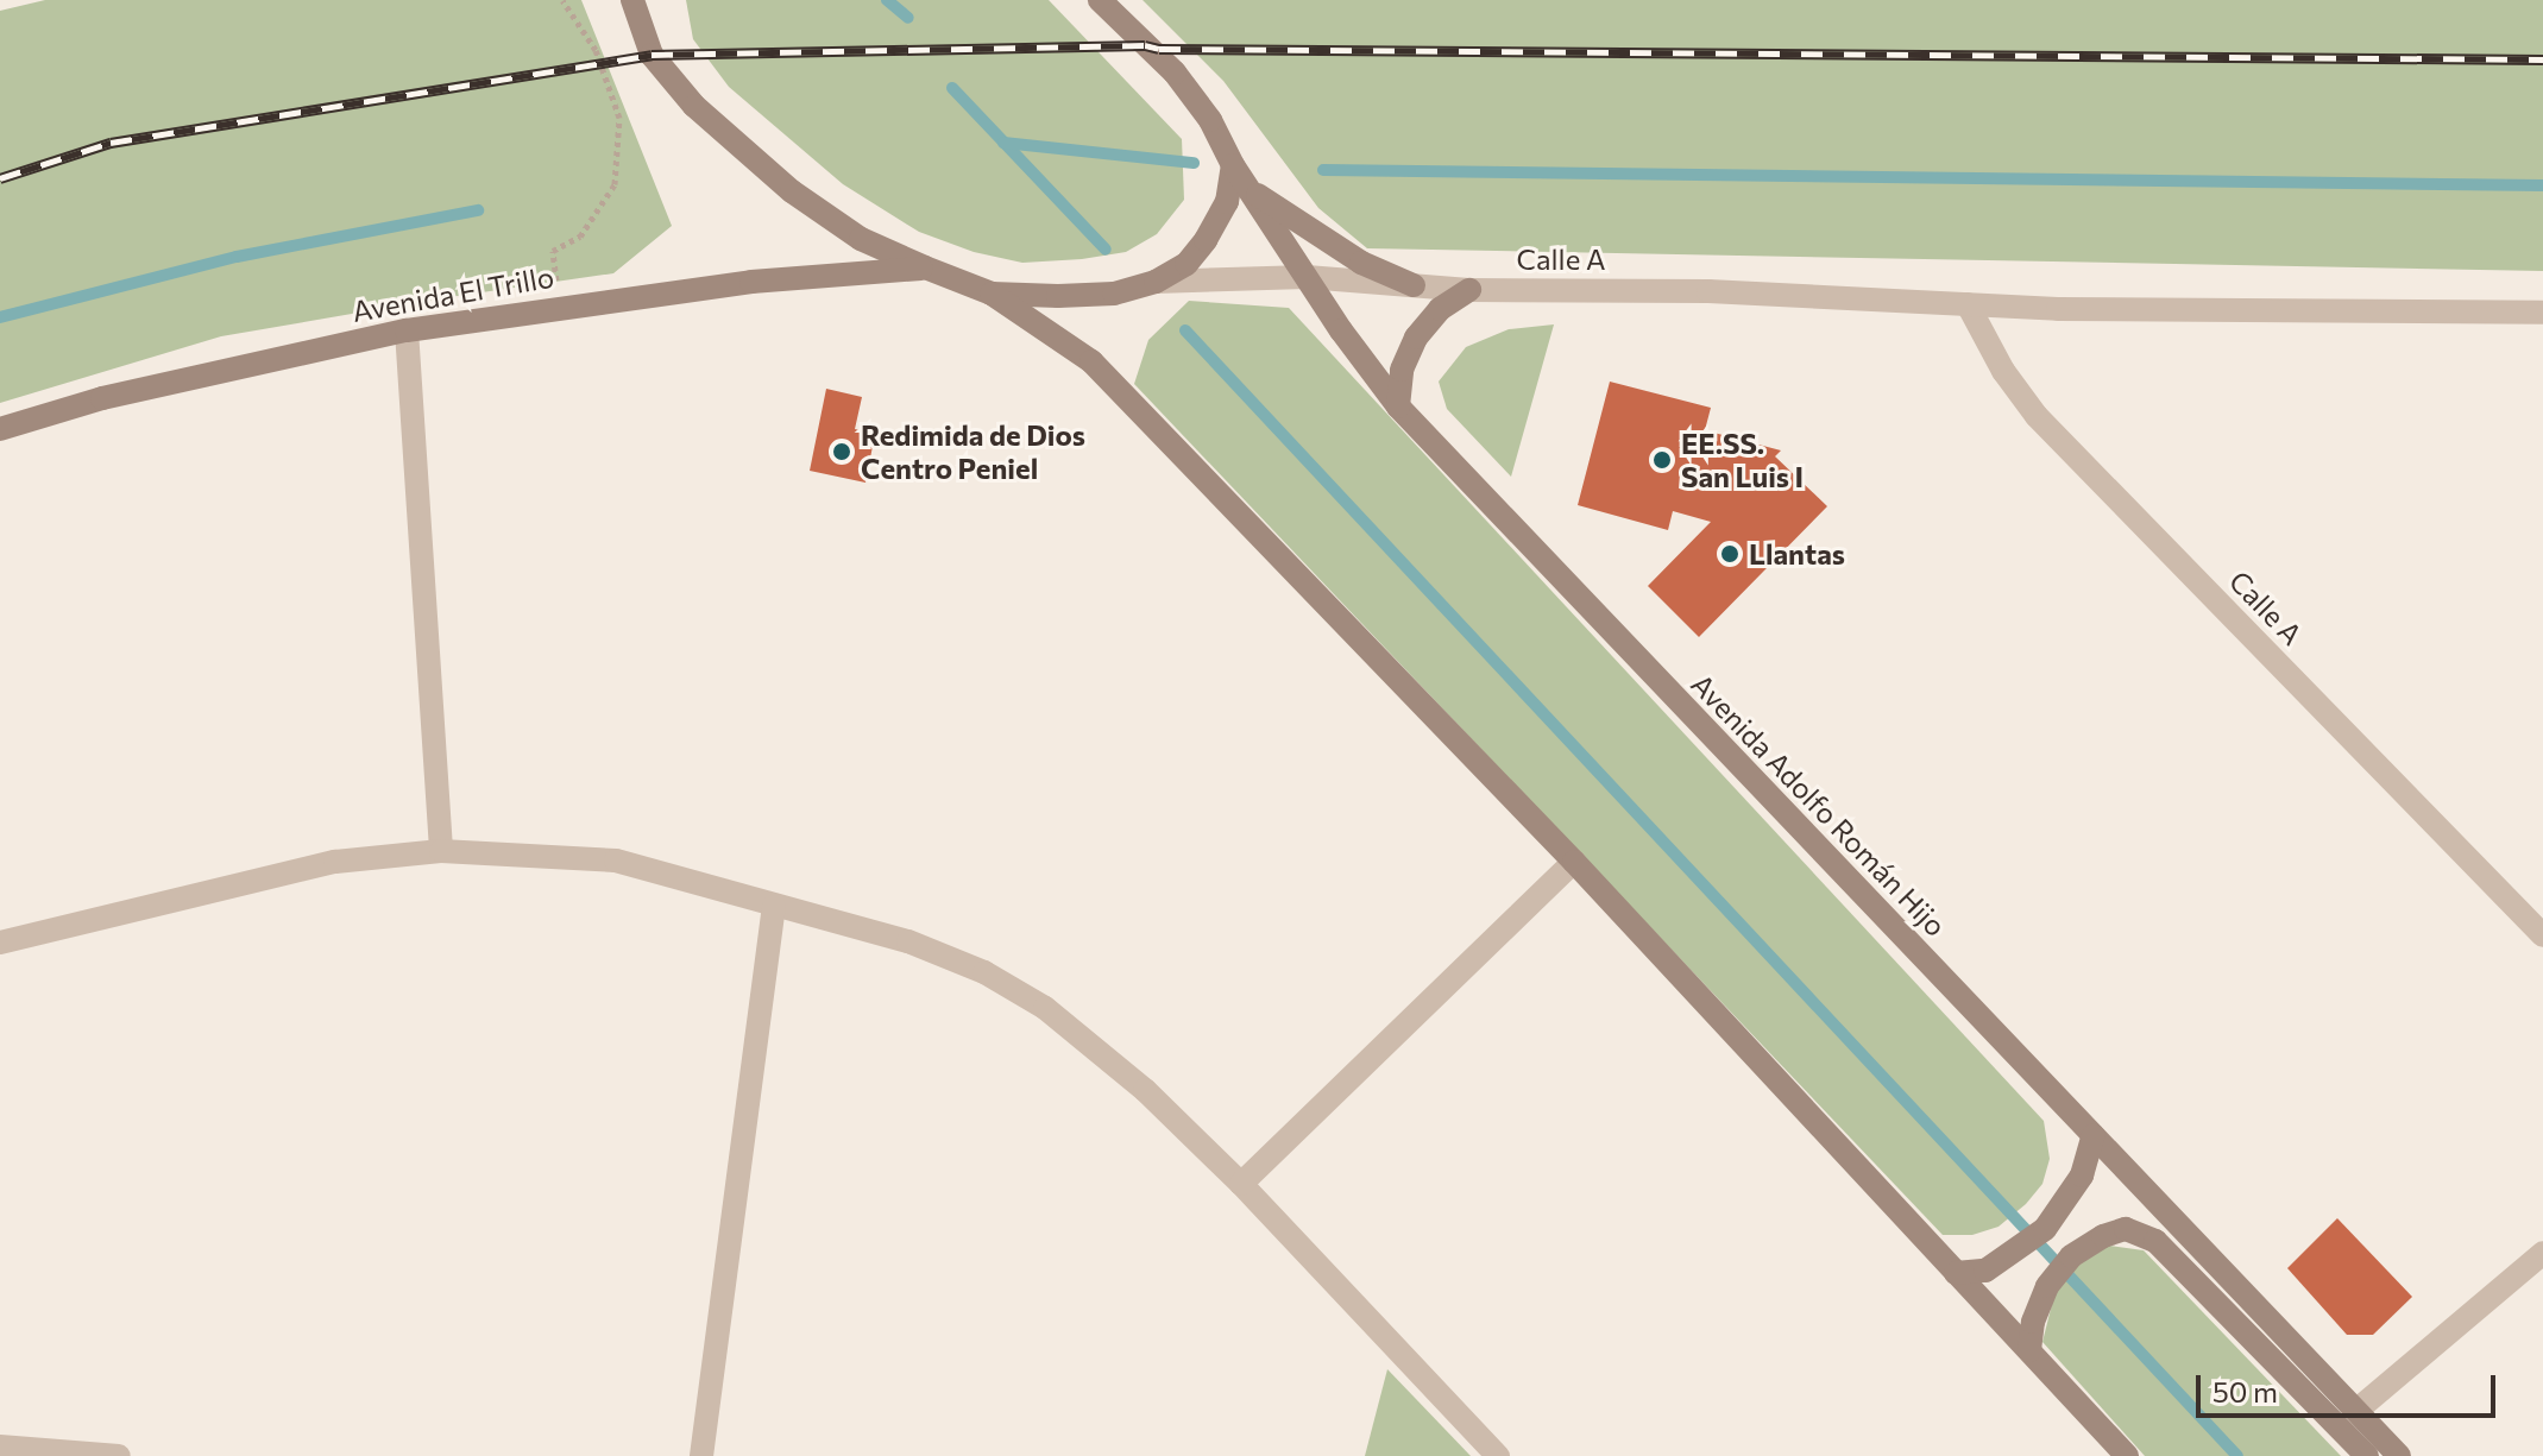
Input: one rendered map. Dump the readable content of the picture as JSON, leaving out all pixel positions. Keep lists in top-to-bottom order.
{
  "streets": {
    "main road": ["Avenida El Trillo", "Avenida Adolfo Román Hijo"],
    "street": ["Calle A"]
  },
  "crossings": [
    ["Calle A", "Avenida Adolfo Román Hijo"]
  ],
  "places": ["Redimida de Dios Centro Peniel", "EE.SS. San Luis I", "Llantas"],
  "scale_bar": "50 m"
}
